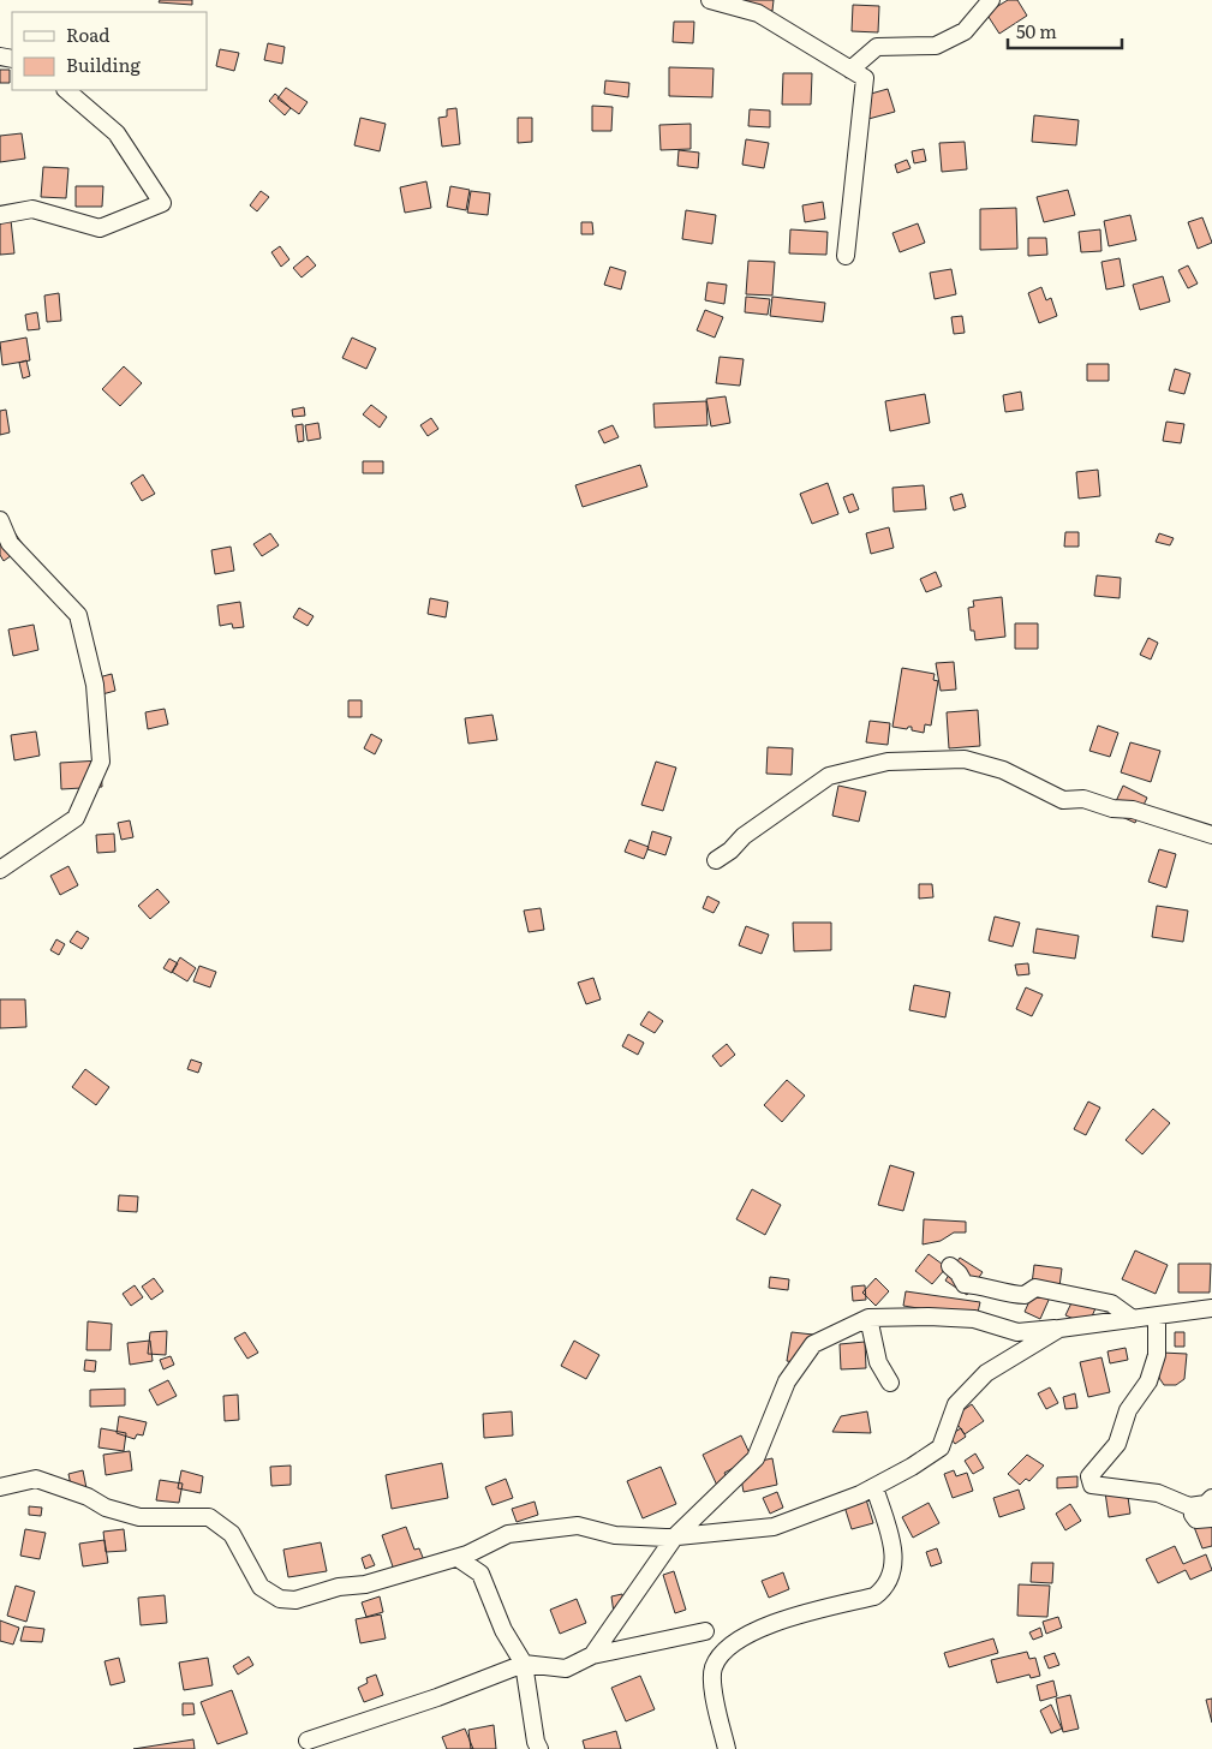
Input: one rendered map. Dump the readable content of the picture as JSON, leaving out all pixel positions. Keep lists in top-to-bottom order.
{
  "legend": ["Road", "Building"],
  "scale_bar": "50 m"
}
